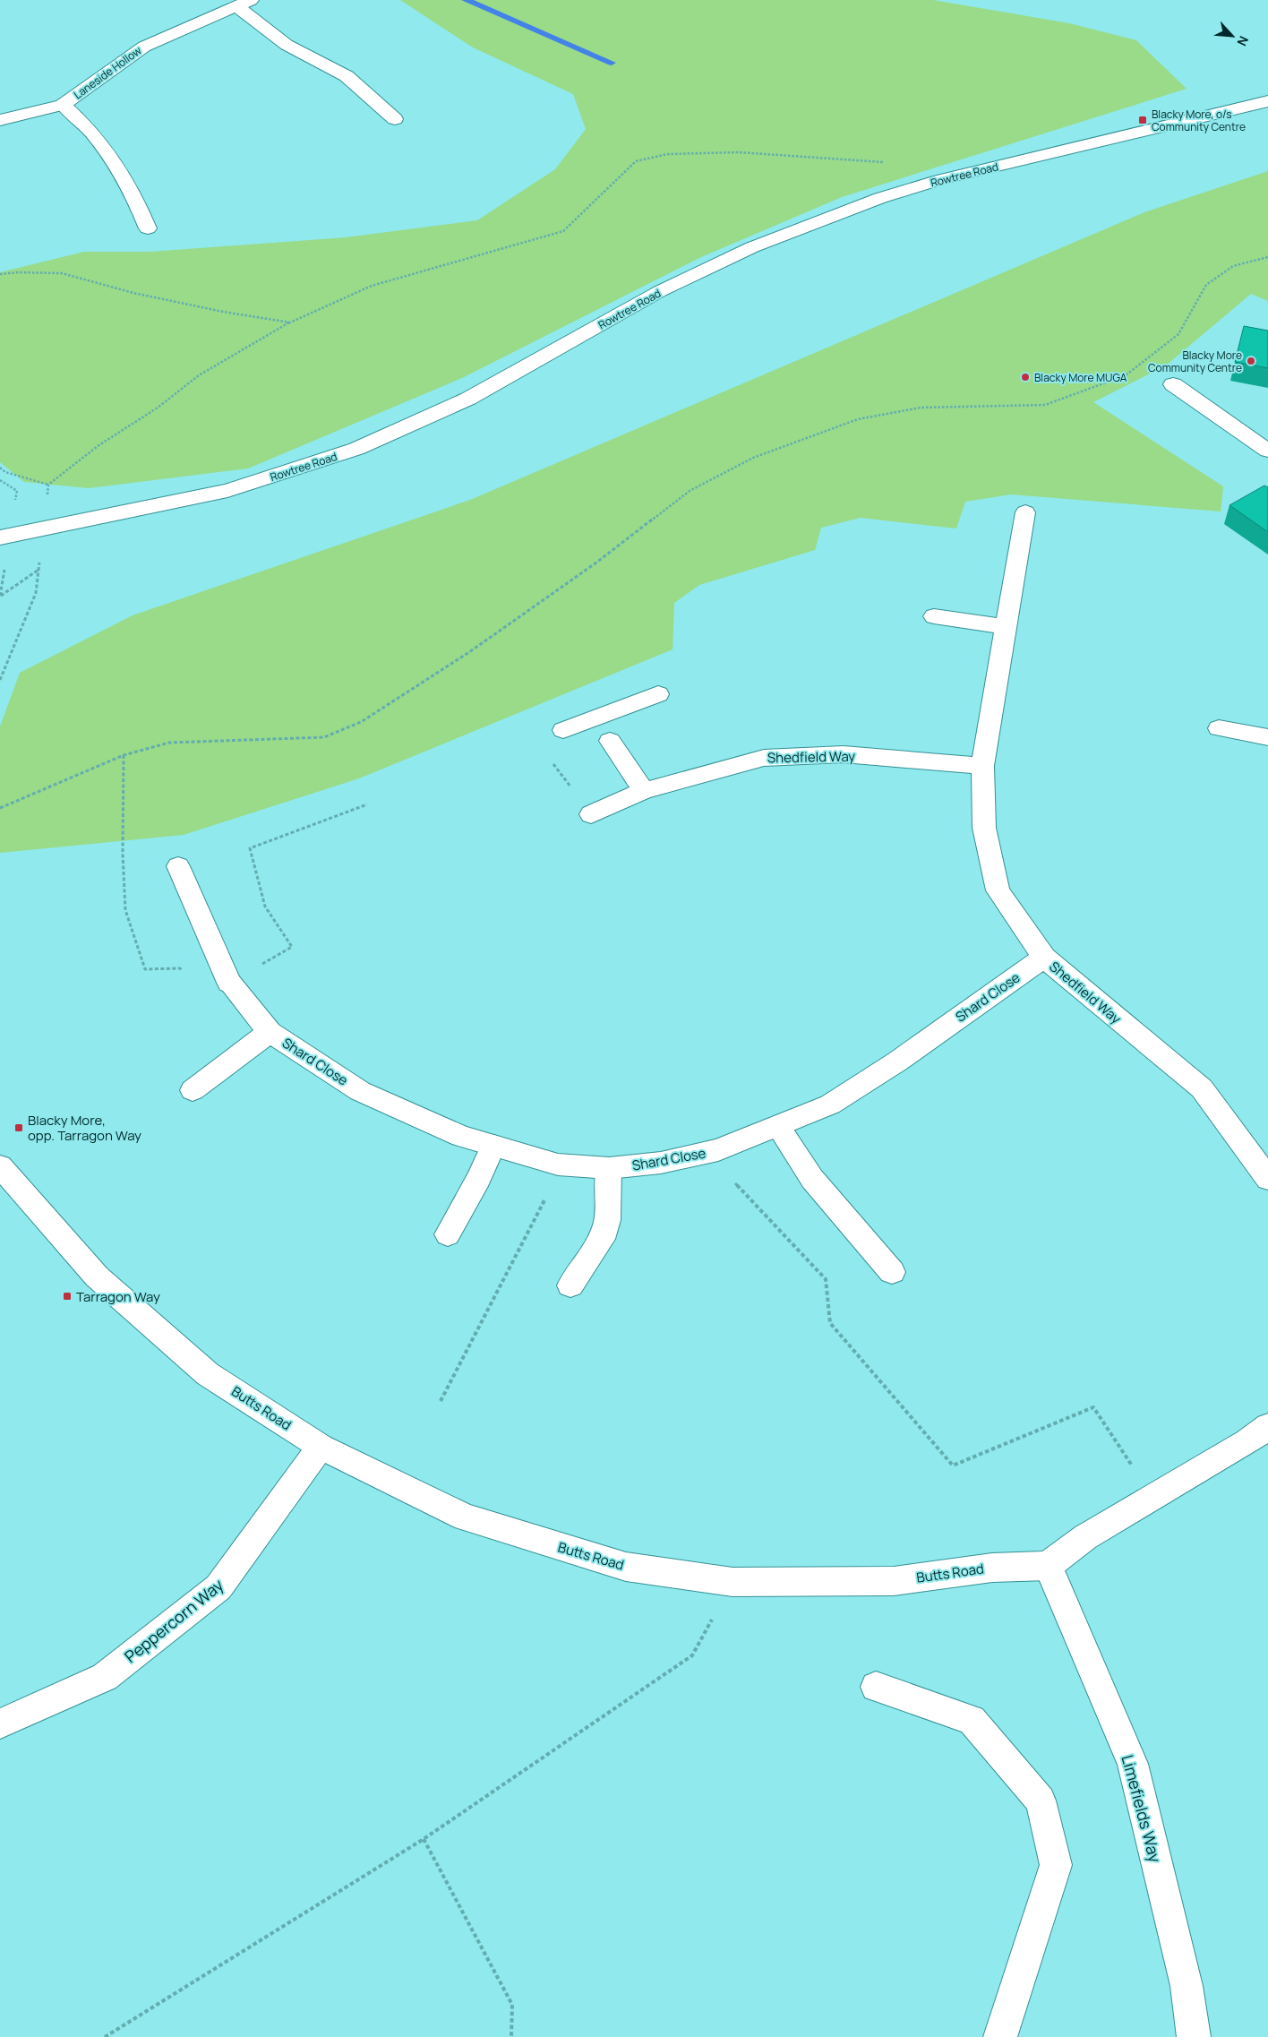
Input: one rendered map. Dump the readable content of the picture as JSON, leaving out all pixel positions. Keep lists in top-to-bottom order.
{
  "streets": {
    "street": [
      "Laneside Hollow",
      "Rowtree Road",
      "Shedfield Way",
      "Shard Close",
      "Butts Road",
      "Peppercorn Way",
      "Limefields Way"
    ]
  },
  "crossings": [
    ["Shedfield Way", "Shard Close"],
    ["Butts Road", "Peppercorn Way"],
    ["Butts Road", "Limefields Way"]
  ],
  "places": {
    "transit": ["Blacky More, o/s Community Centre", "Blacky More, opp. Tarragon Way", "Tarragon Way"],
    "other": ["Blacky More Community Centre", "Blacky More MUGA"]
  },
  "north": "bottom right"
}
